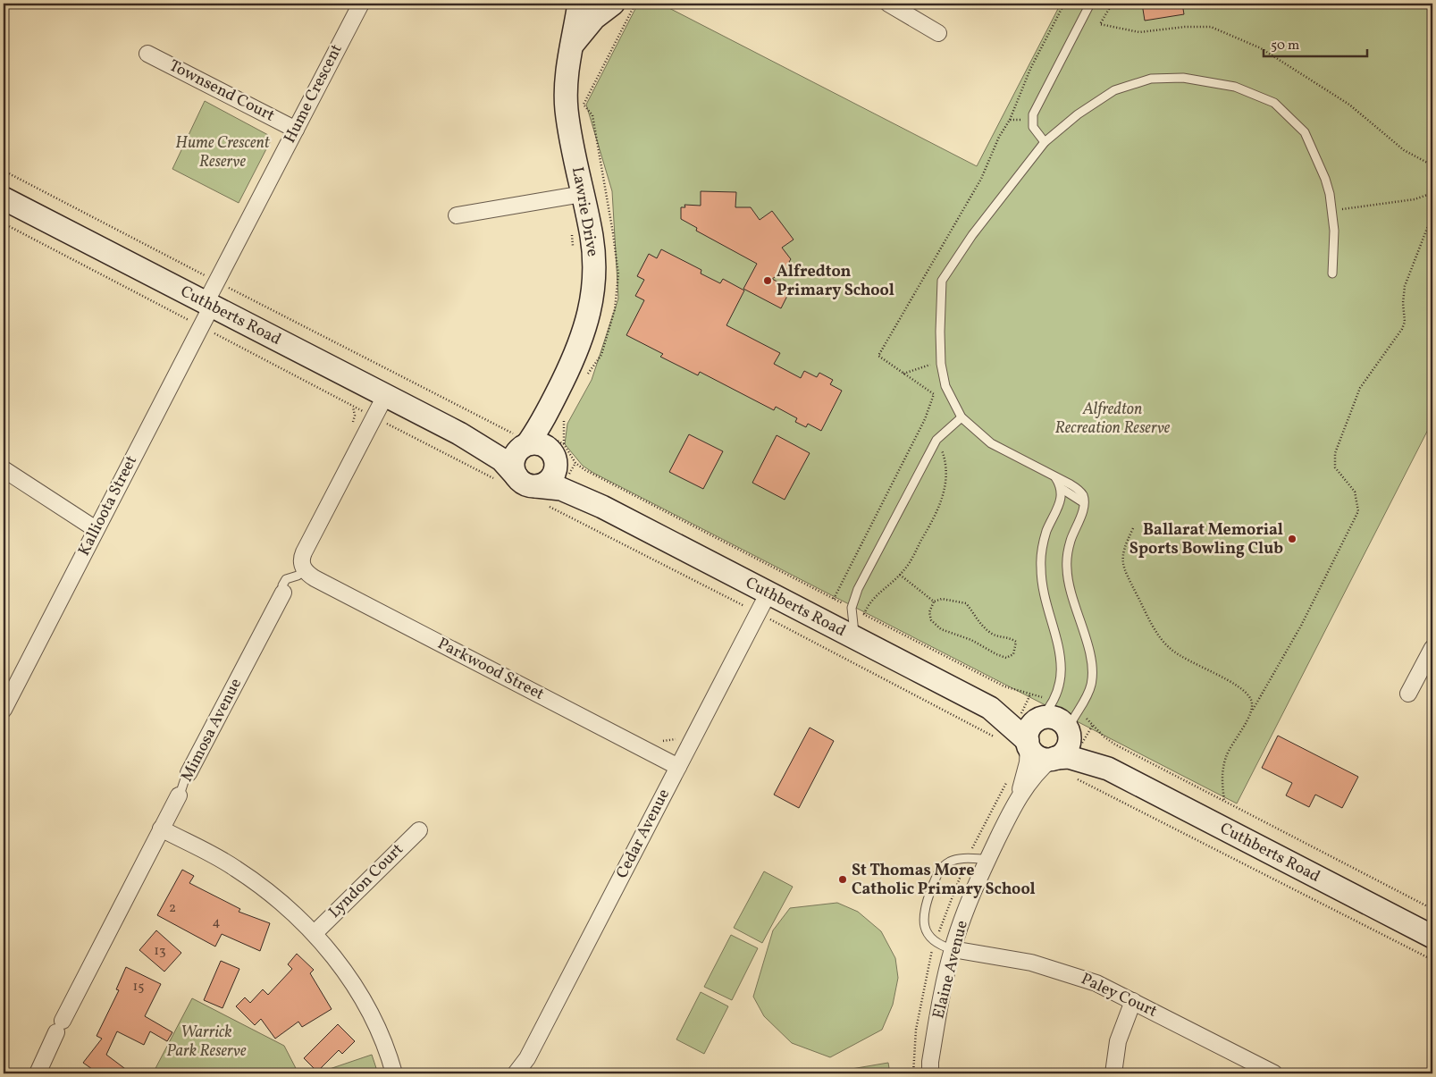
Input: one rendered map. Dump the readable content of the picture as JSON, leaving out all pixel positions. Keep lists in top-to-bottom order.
{
  "streets": {
    "street": [
      "Townsend Court",
      "Hume Crescent",
      "Lawrie Drive",
      "Cuthberts Road",
      "Kallioota Street",
      "Parkwood Street",
      "Mimosa Avenue",
      "Cedar Avenue",
      "Lyndon Court",
      "Elaine Avenue",
      "Paley Court"
    ]
  },
  "crossings": [
    ["Townsend Court", "Hume Crescent"],
    ["Hume Crescent", "Cuthberts Road"],
    ["Hume Crescent", "Kallioota Street"],
    ["Lawrie Drive", "Cuthberts Road"],
    ["Cuthberts Road", "Kallioota Street"],
    ["Cuthberts Road", "Cedar Avenue"],
    ["Cuthberts Road", "Elaine Avenue"],
    ["Parkwood Street", "Mimosa Avenue"],
    ["Parkwood Street", "Cedar Avenue"],
    ["Elaine Avenue", "Paley Court"]
  ],
  "parks": ["Hume Crescent Reserve", "Alfredton Recreation Reserve", "Warrick Park Reserve"],
  "places": ["Alfredton Primary School", "Ballarat Memorial Sports Bowling Club", "St Thomas More Catholic Primary School"],
  "house_numbers": [
    "2",
    "4",
    "13",
    "15"
  ],
  "scale_bar": "50 m"
}
